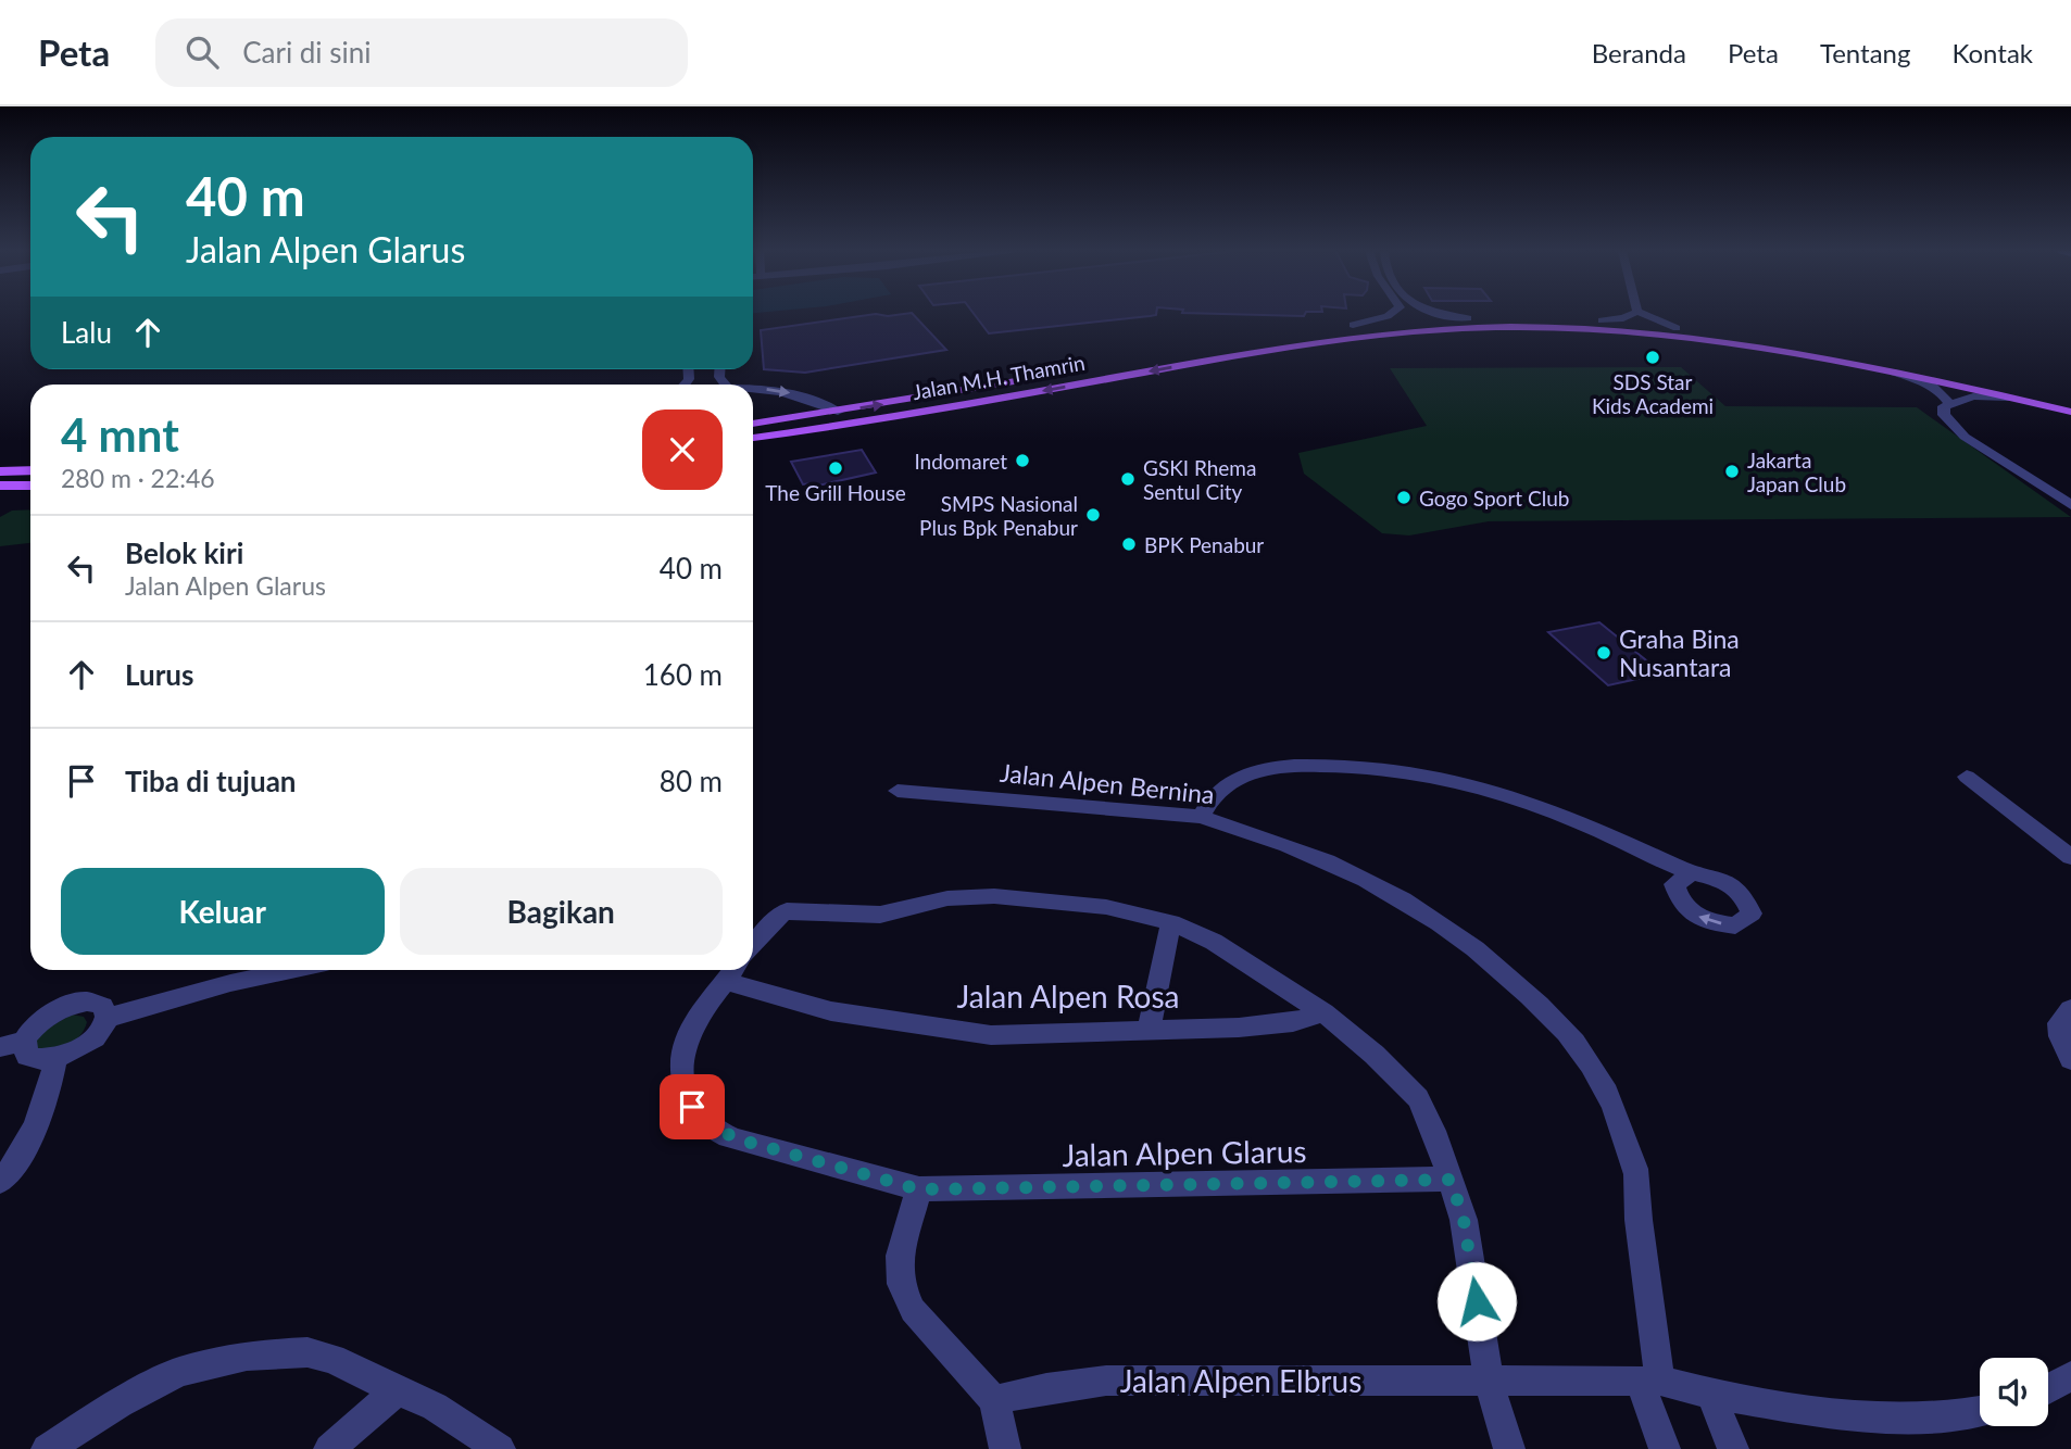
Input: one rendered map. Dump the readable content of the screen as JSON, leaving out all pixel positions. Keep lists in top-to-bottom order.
{
  "streets": {
    "main road": ["Jalan M.H. Thamrin"],
    "street": [
      "Jalan Alpen Bernina",
      "Jalan Alpen Rosa",
      "Jalan Alpen Glarus",
      "Jalan Alpen Elbrus"
    ]
  },
  "crossings": [
    ["Jalan Alpen Bernina", "Jalan Alpen Elbrus"],
    ["Jalan Alpen Rosa", "Jalan Alpen Glarus"]
  ],
  "places": [
    "SDS Star Kids Academi",
    "Indomaret",
    "The Grill House",
    "Jakarta Japan Club",
    "GSKI Rhema Sentul City",
    "Gogo Sport Club",
    "SMPS Nasional Plus Bpk Penabur",
    "BPK Penabur",
    "Graha Bina Nusantara"
  ],
  "page": {
    "header": "Peta",
    "search": "Cari di sini",
    "nav": [
      "Beranda",
      "Peta",
      "Tentang",
      "Kontak"
    ],
    "turn": ["40 m", "Jalan Alpen Glarus"],
    "then": "Lalu",
    "heading": ["4 mnt", "280 m · 22:46"],
    "list": [
      {
        "name": "Belok kiri",
        "note": "Jalan Alpen Glarus",
        "value": "40 m"
      },
      {
        "name": "Lurus",
        "value": "160 m"
      },
      {
        "name": "Tiba di tujuan",
        "value": "80 m"
      }
    ],
    "buttons": ["Keluar", "Bagikan"]
  }
}
